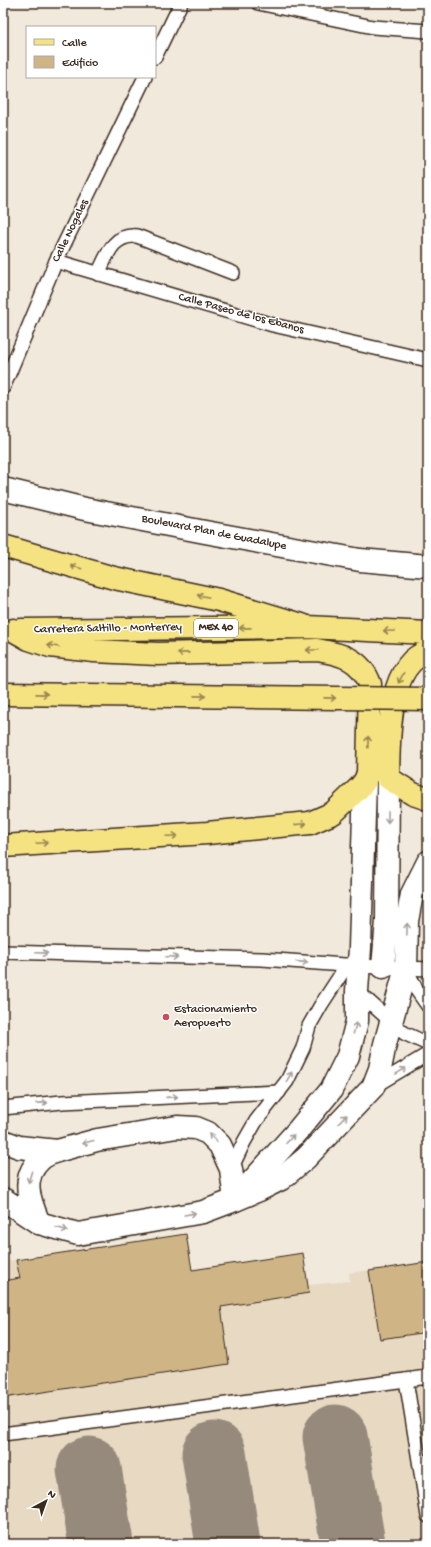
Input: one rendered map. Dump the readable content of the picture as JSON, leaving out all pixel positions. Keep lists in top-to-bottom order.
{
  "streets": {
    "main road": ["MEX 40", "Carretera Saltillo - Monterrey"],
    "street": ["Boulevard Plan de Guadalupe"],
    "lane": ["Calle Nogales", "Calle Paseo de los Ebanos"]
  },
  "crossings": [
    ["Calle Nogales", "Calle Paseo de los Ebanos"]
  ],
  "places": ["Estacionamiento Aeropuerto"],
  "legend": ["Calle", "Edificio"],
  "north": "top right"
}
